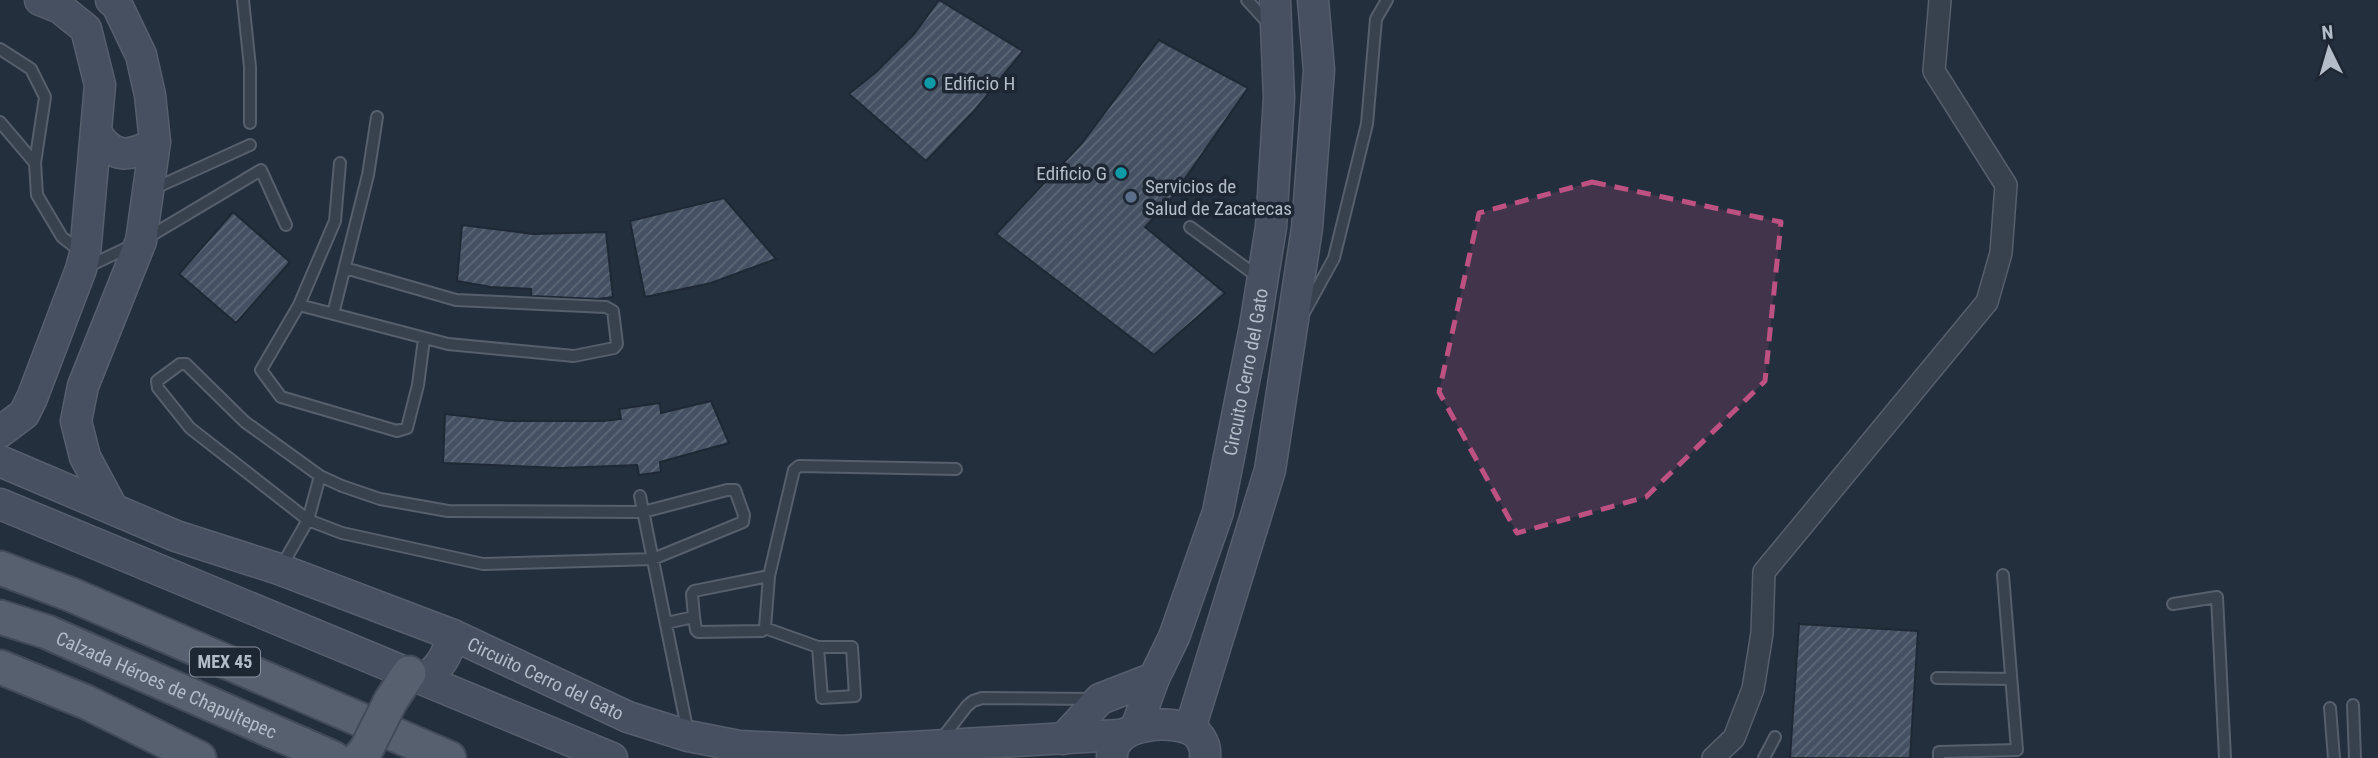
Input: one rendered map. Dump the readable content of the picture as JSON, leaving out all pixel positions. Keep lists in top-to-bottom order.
{
  "streets": {
    "main road": ["MEX 45", "Calzada Héroes de Chapultepec"],
    "street": ["Circuito Cerro del Gato"]
  },
  "places": ["Edificio H", "Edificio G", "Servicios de Salud de Zacatecas"],
  "north": "top"
}
